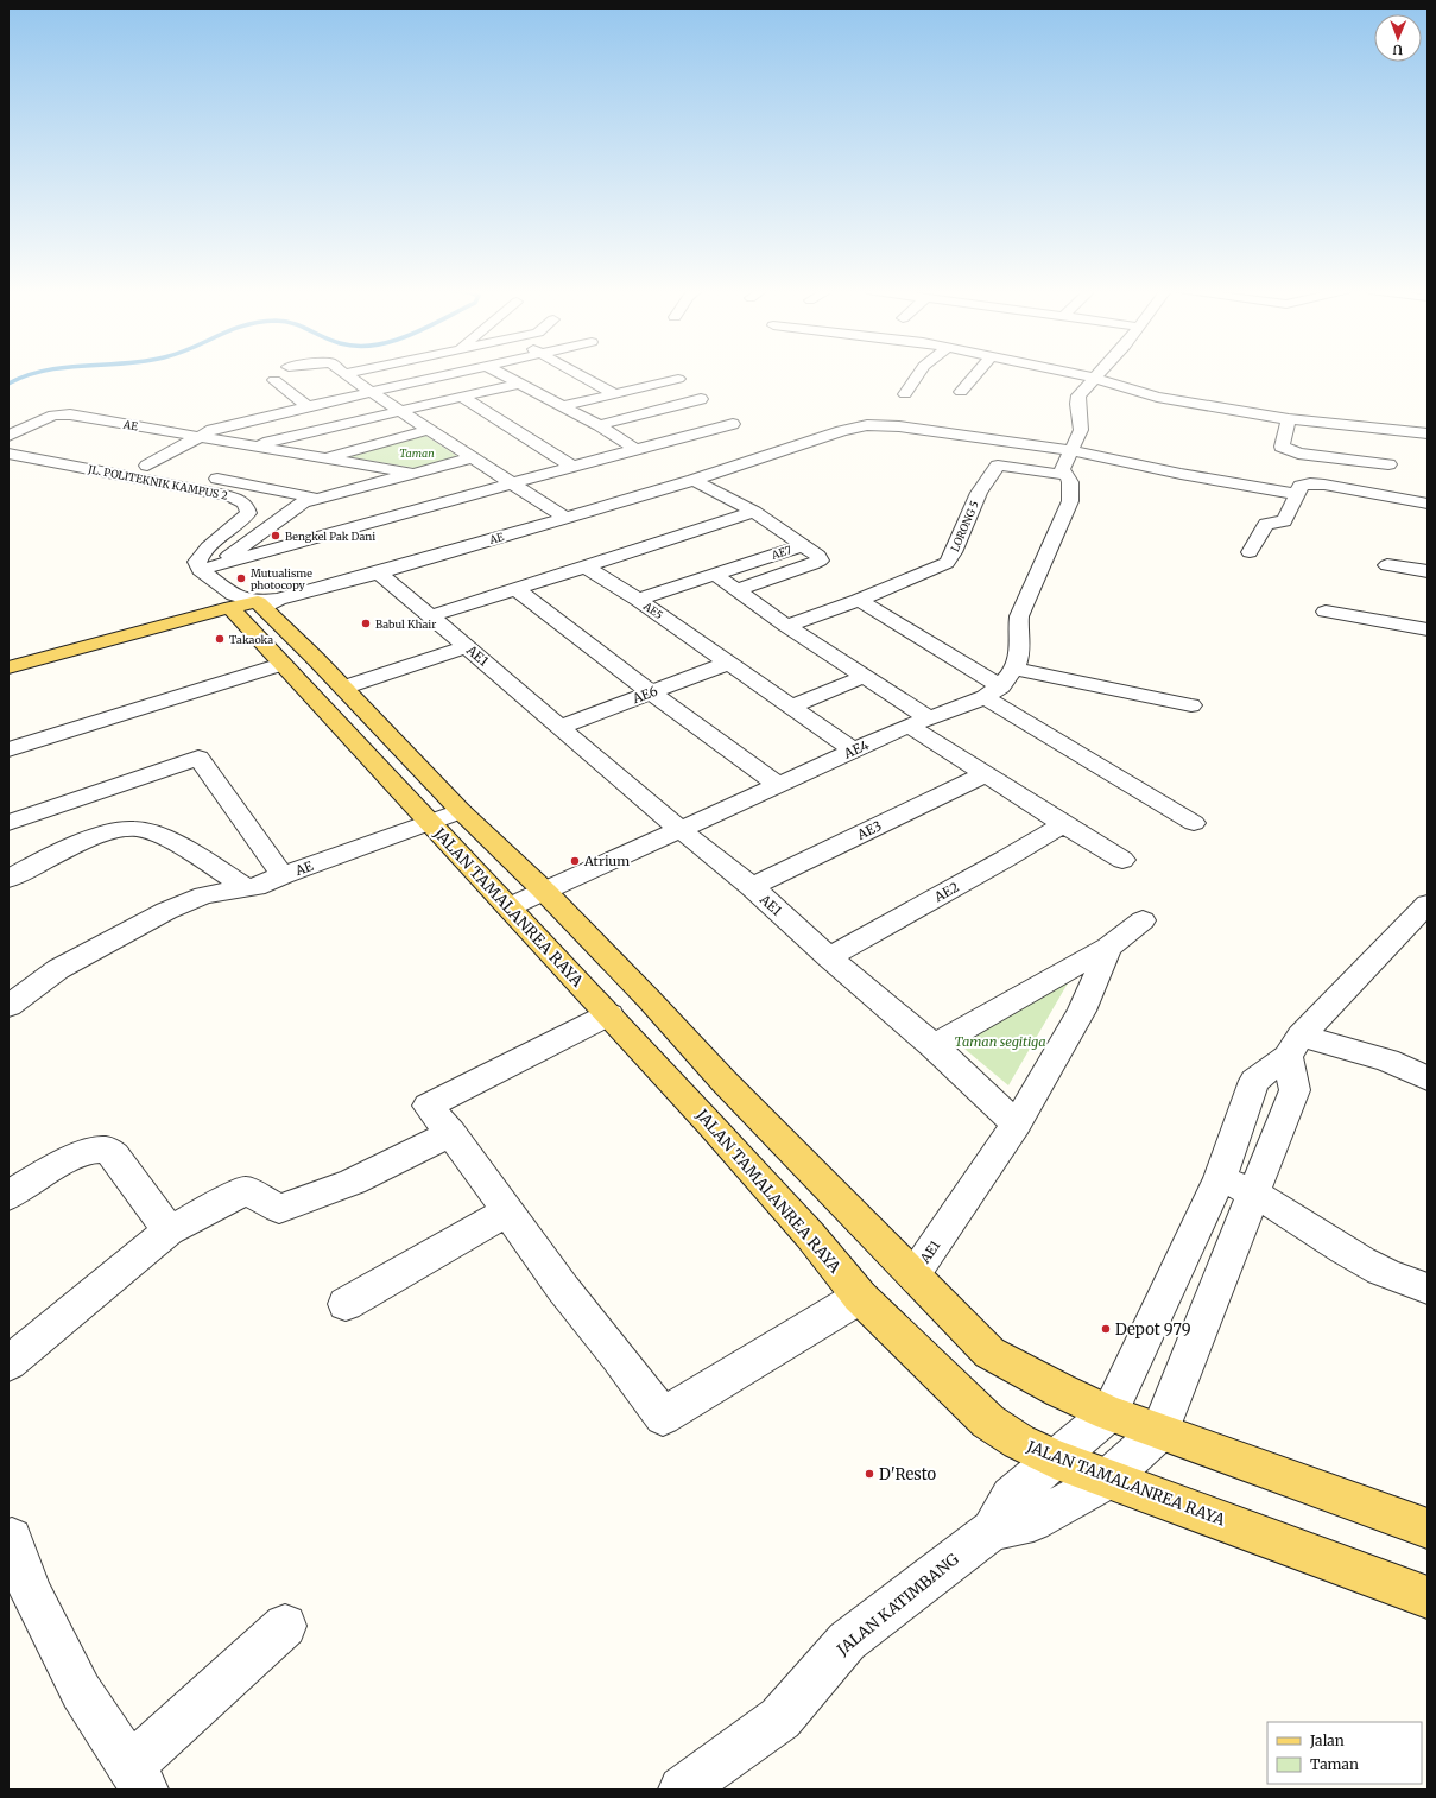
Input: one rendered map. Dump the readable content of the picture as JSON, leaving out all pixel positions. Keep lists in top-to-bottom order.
{
  "streets": {
    "main road": ["JALAN TAMALANREA RAYA"],
    "street": [
      "AE",
      "JL. POLITEKNIK KAMPUS 2",
      "LORONG 5",
      "AE7",
      "AE5",
      "AE1",
      "AE6",
      "AE4",
      "AE3",
      "AE2",
      "JALAN KATIMBANG"
    ]
  },
  "crossings": [
    ["AE", "JL. POLITEKNIK KAMPUS 2"],
    ["AE", "AE7"],
    ["AE", "AE1"],
    ["AE", "JALAN TAMALANREA RAYA"],
    ["AE7", "AE5"],
    ["AE5", "AE6"],
    ["AE5", "AE4"],
    ["AE1", "AE6"],
    ["AE1", "AE4"],
    ["AE1", "AE3"],
    ["AE1", "AE2"],
    ["AE4", "JALAN TAMALANREA RAYA"],
    ["JALAN TAMALANREA RAYA", "JALAN KATIMBANG"]
  ],
  "parks": ["Taman", "Taman segitiga"],
  "places": [
    "Bengkel Pak Dani",
    "Mutualisme photocopy",
    "Babul Khair",
    "Takaoka",
    "Atrium",
    "Depot 979",
    "D'Resto"
  ],
  "legend": ["Jalan", "Taman"],
  "north": "bottom"
}
